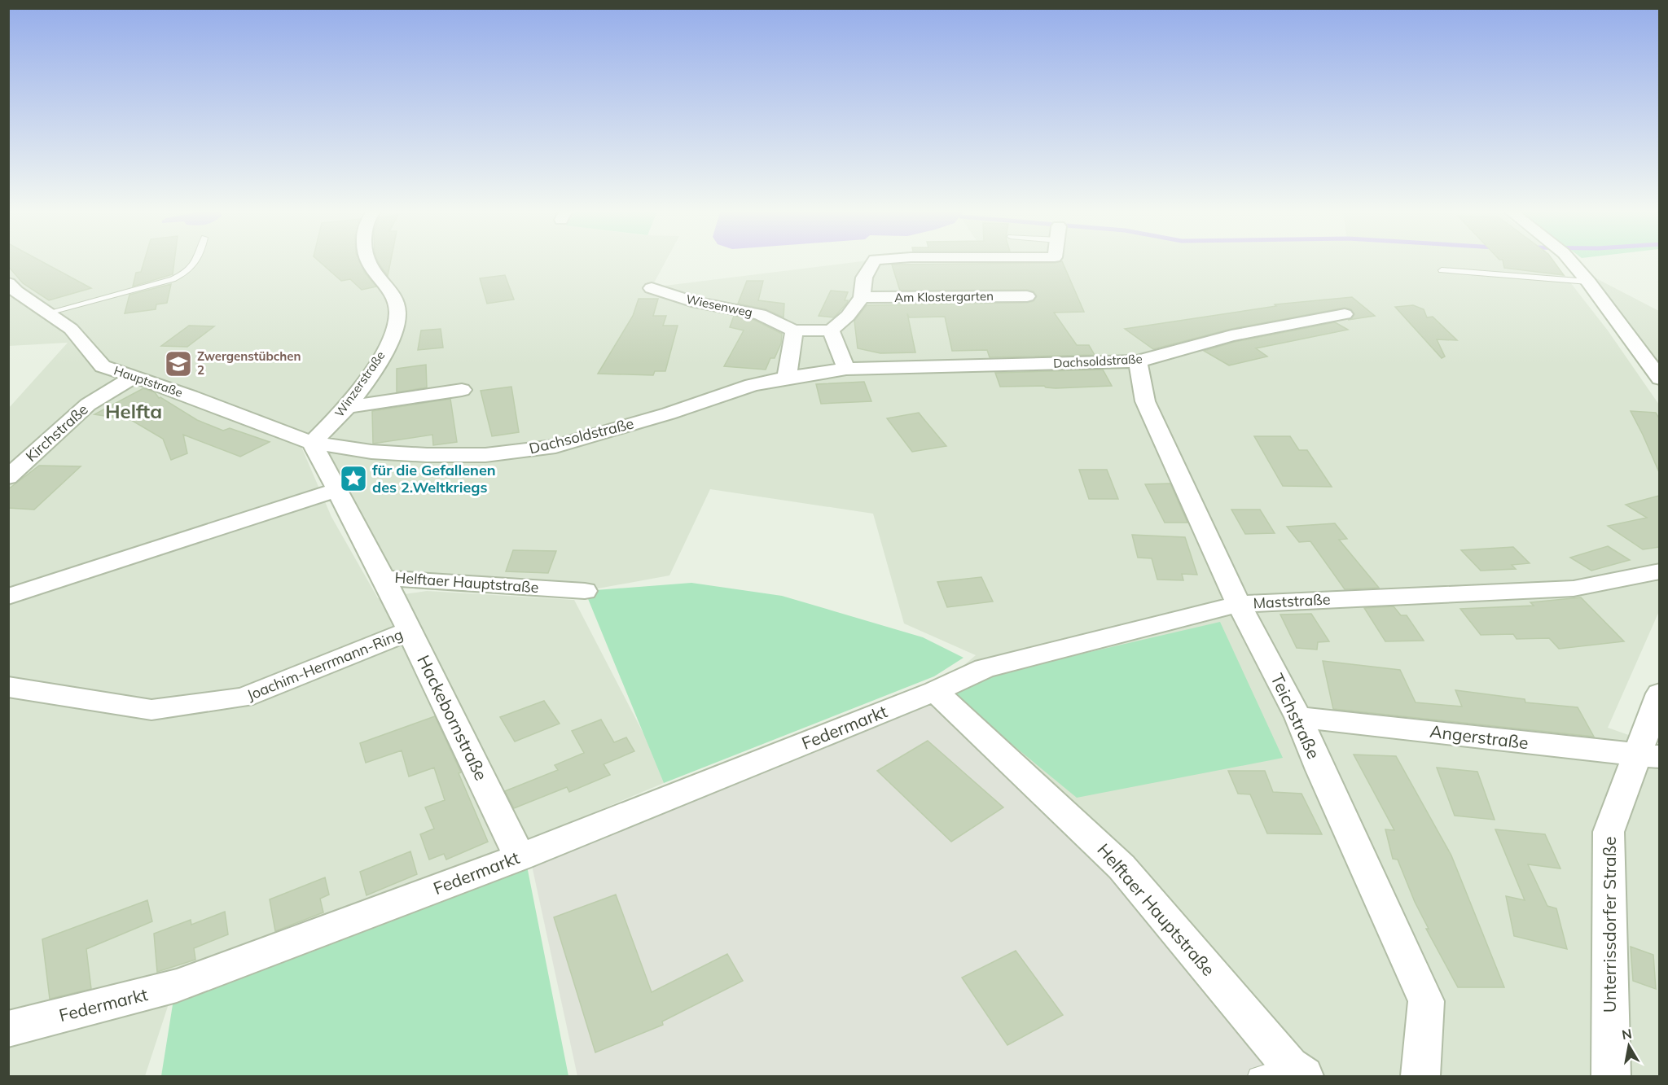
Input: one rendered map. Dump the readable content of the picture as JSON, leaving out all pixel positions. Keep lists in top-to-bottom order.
{
  "streets": {
    "street": [
      "Am Klostergarten",
      "Wiesenweg",
      "Dachsoldstraße",
      "Hauptstraße",
      "Winzerstraße",
      "Kirchstraße",
      "Helftaer Hauptstraße",
      "Maststraße",
      "Joachim-Herrmann-Ring",
      "Teichstraße",
      "Hackebornstraße",
      "Federmarkt",
      "Angerstraße",
      "Unterrissdorfer Straße"
    ]
  },
  "crossings": [
    ["Dachsoldstraße", "Hauptstraße"],
    ["Dachsoldstraße", "Winzerstraße"],
    ["Dachsoldstraße", "Helftaer Hauptstraße"],
    ["Dachsoldstraße", "Teichstraße"],
    ["Hauptstraße", "Winzerstraße"],
    ["Hauptstraße", "Kirchstraße"],
    ["Hauptstraße", "Helftaer Hauptstraße"],
    ["Winzerstraße", "Helftaer Hauptstraße"],
    ["Helftaer Hauptstraße", "Maststraße"],
    ["Helftaer Hauptstraße", "Hackebornstraße"],
    ["Helftaer Hauptstraße", "Federmarkt"],
    ["Maststraße", "Teichstraße"],
    ["Maststraße", "Federmarkt"],
    ["Joachim-Herrmann-Ring", "Hackebornstraße"],
    ["Teichstraße", "Angerstraße"],
    ["Hackebornstraße", "Federmarkt"],
    ["Angerstraße", "Unterrissdorfer Straße"]
  ],
  "districts": ["Helfta"],
  "places": {
    "school or university": ["Zwergenstübchen 2"],
    "place": ["für die Gefallenen des 2.Weltkriegs"]
  },
  "north": "top"
}
